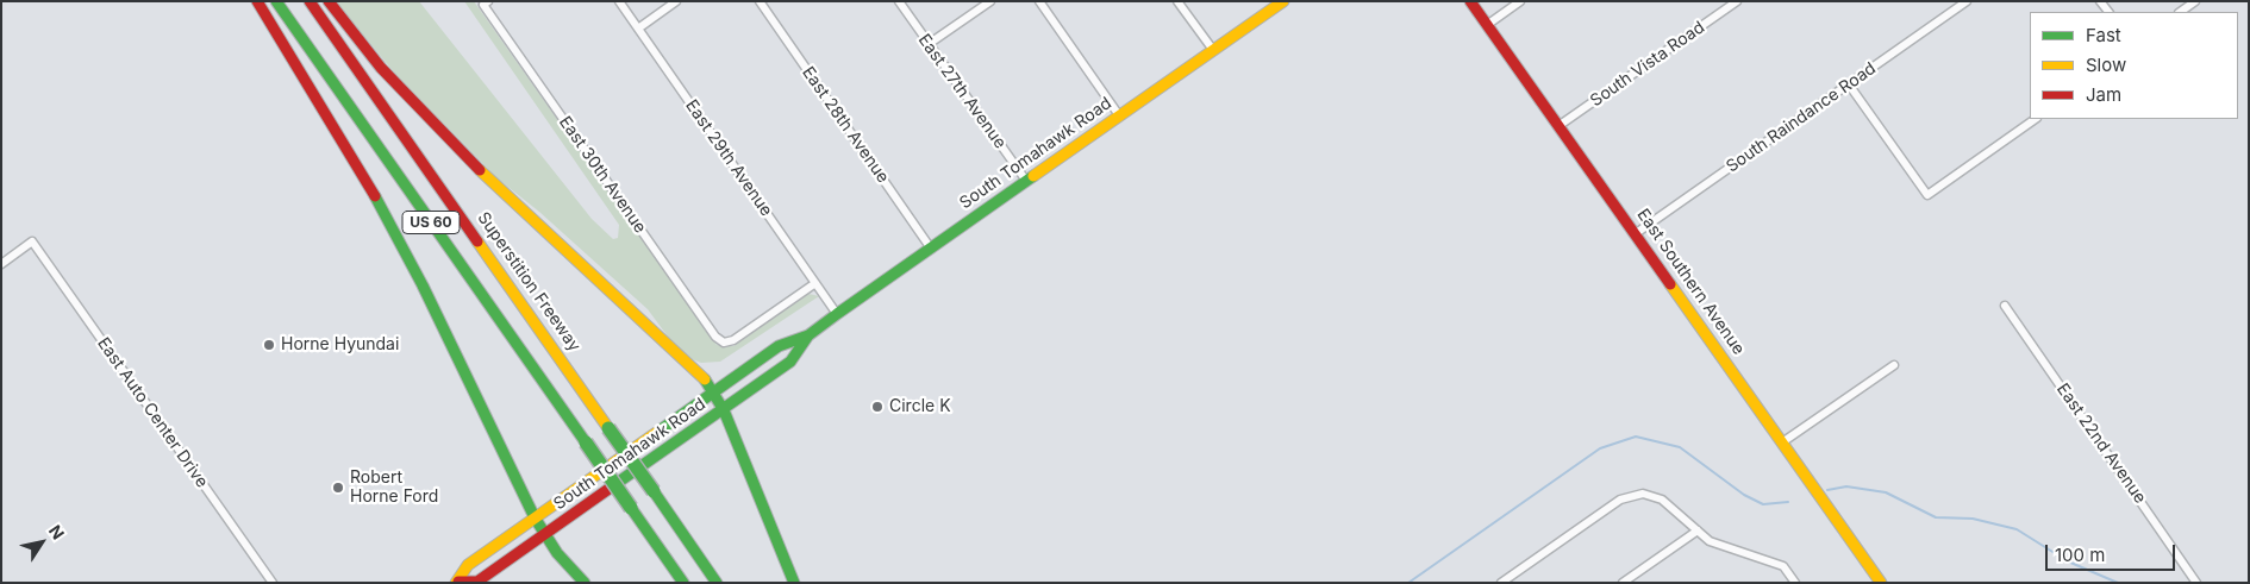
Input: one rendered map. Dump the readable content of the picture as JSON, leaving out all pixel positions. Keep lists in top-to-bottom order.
{
  "streets": {
    "main road": [
      "South Tomahawk Road",
      "US 60",
      "Superstition Freeway",
      "East Southern Avenue"
    ],
    "street": [
      "South Vista Road",
      "East 27th Avenue",
      "South Raindance Road",
      "East 28th Avenue",
      "East 29th Avenue",
      "East 30th Avenue",
      "East Auto Center Drive",
      "East 22nd Avenue"
    ]
  },
  "crossings": [
    ["South Vista Road", "East Southern Avenue"],
    ["East 27th Avenue", "South Tomahawk Road"],
    ["South Raindance Road", "East Southern Avenue"],
    ["East 28th Avenue", "South Tomahawk Road"],
    ["South Tomahawk Road", "East 29th Avenue"],
    ["East 29th Avenue", "East 30th Avenue"]
  ],
  "places": ["Horne Hyundai", "Circle K", "Robert Horne Ford"],
  "legend": ["Fast", "Slow", "Jam"],
  "scale_bar": "100 m",
  "north": "top right"
}
